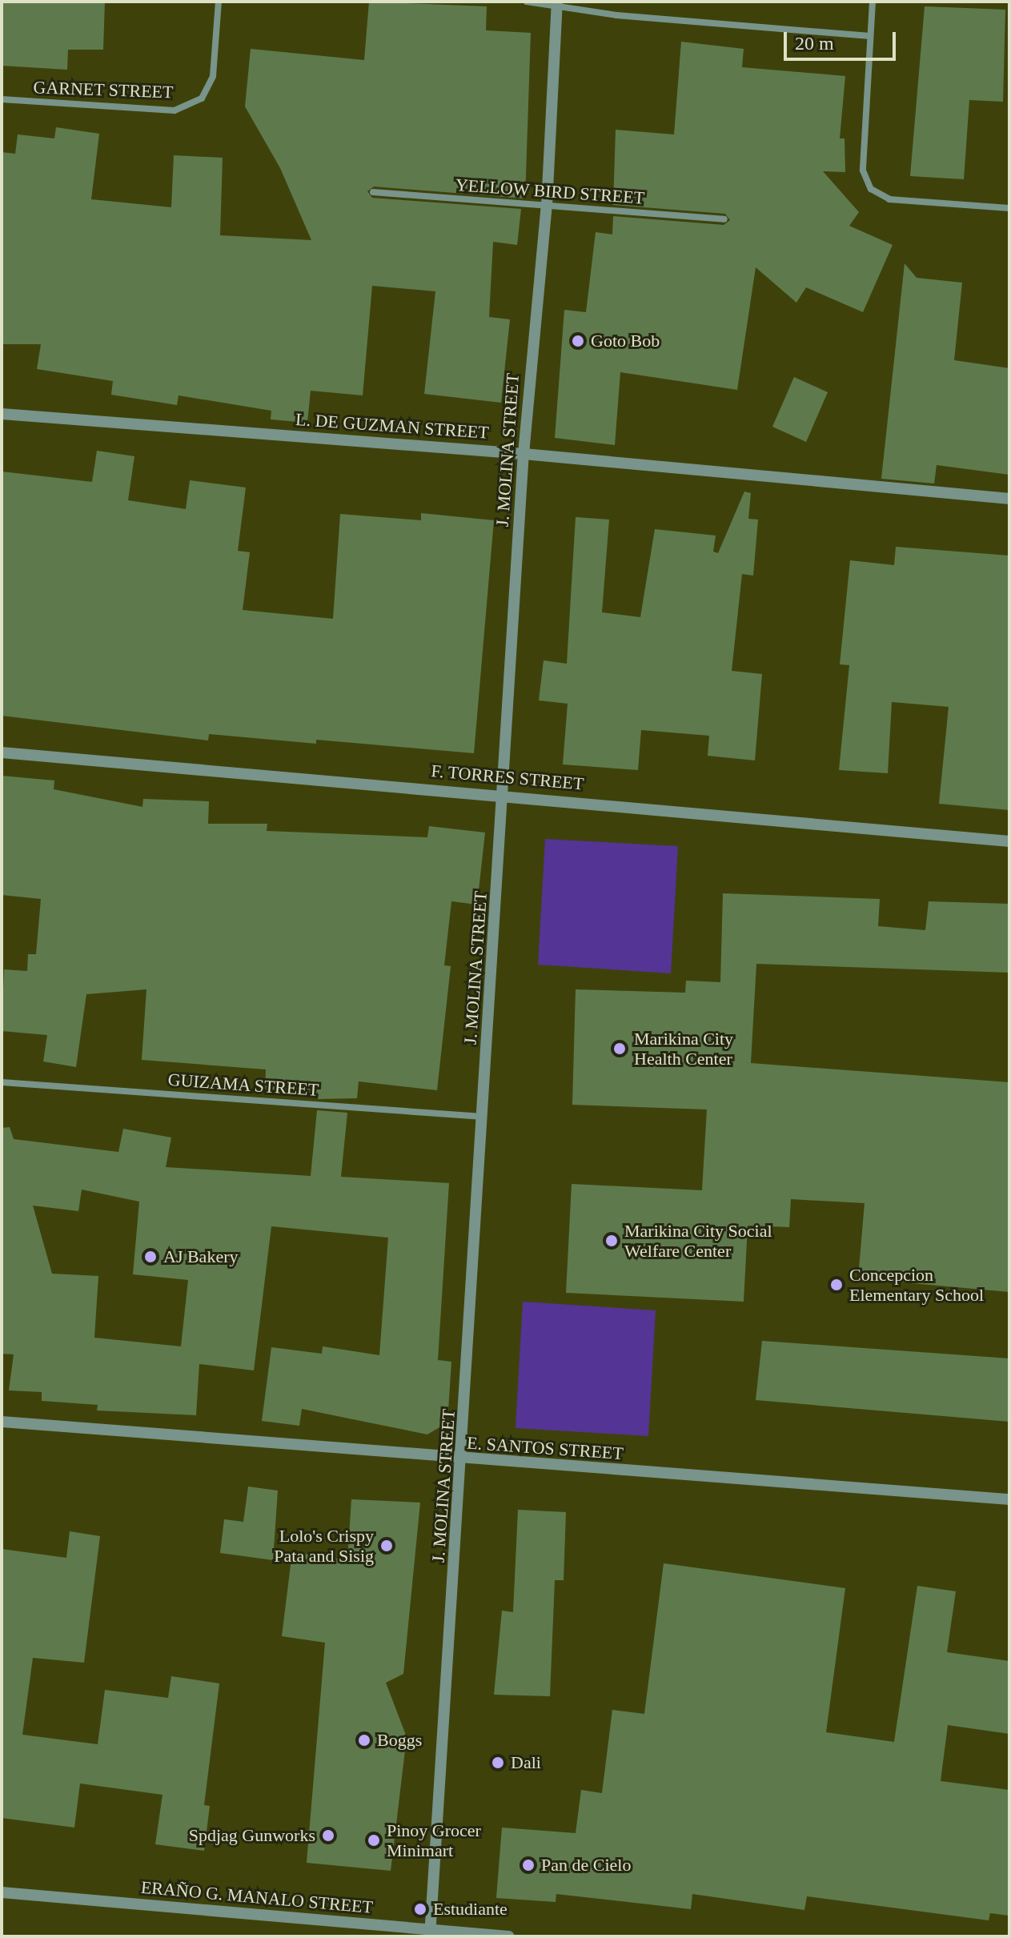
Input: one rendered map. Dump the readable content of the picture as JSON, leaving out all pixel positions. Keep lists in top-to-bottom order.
{
  "streets": {
    "street": [
      "GARNET STREET",
      "YELLOW BIRD STREET",
      "L. DE GUZMAN STREET",
      "J. MOLINA STREET",
      "F. TORRES STREET",
      "GUIZAMA STREET",
      "E. SANTOS STREET",
      "ERAÑO G. MANALO STREET"
    ]
  },
  "crossings": [
    ["YELLOW BIRD STREET", "J. MOLINA STREET"],
    ["L. DE GUZMAN STREET", "J. MOLINA STREET"],
    ["J. MOLINA STREET", "F. TORRES STREET"],
    ["J. MOLINA STREET", "GUIZAMA STREET"],
    ["J. MOLINA STREET", "E. SANTOS STREET"],
    ["J. MOLINA STREET", "ERAÑO G. MANALO STREET"]
  ],
  "places": [
    "Goto Bob",
    "Marikina City Health Center",
    "Marikina City Social Welfare Center",
    "AJ Bakery",
    "Concepcion Elementary School",
    "Lolo's Crispy Pata and Sisig",
    "Boggs",
    "Dali",
    "Spdjag Gunworks",
    "Pinoy Grocer Minimart",
    "Pan de Cielo",
    "Estudiante"
  ],
  "scale_bar": "20 m"
}
